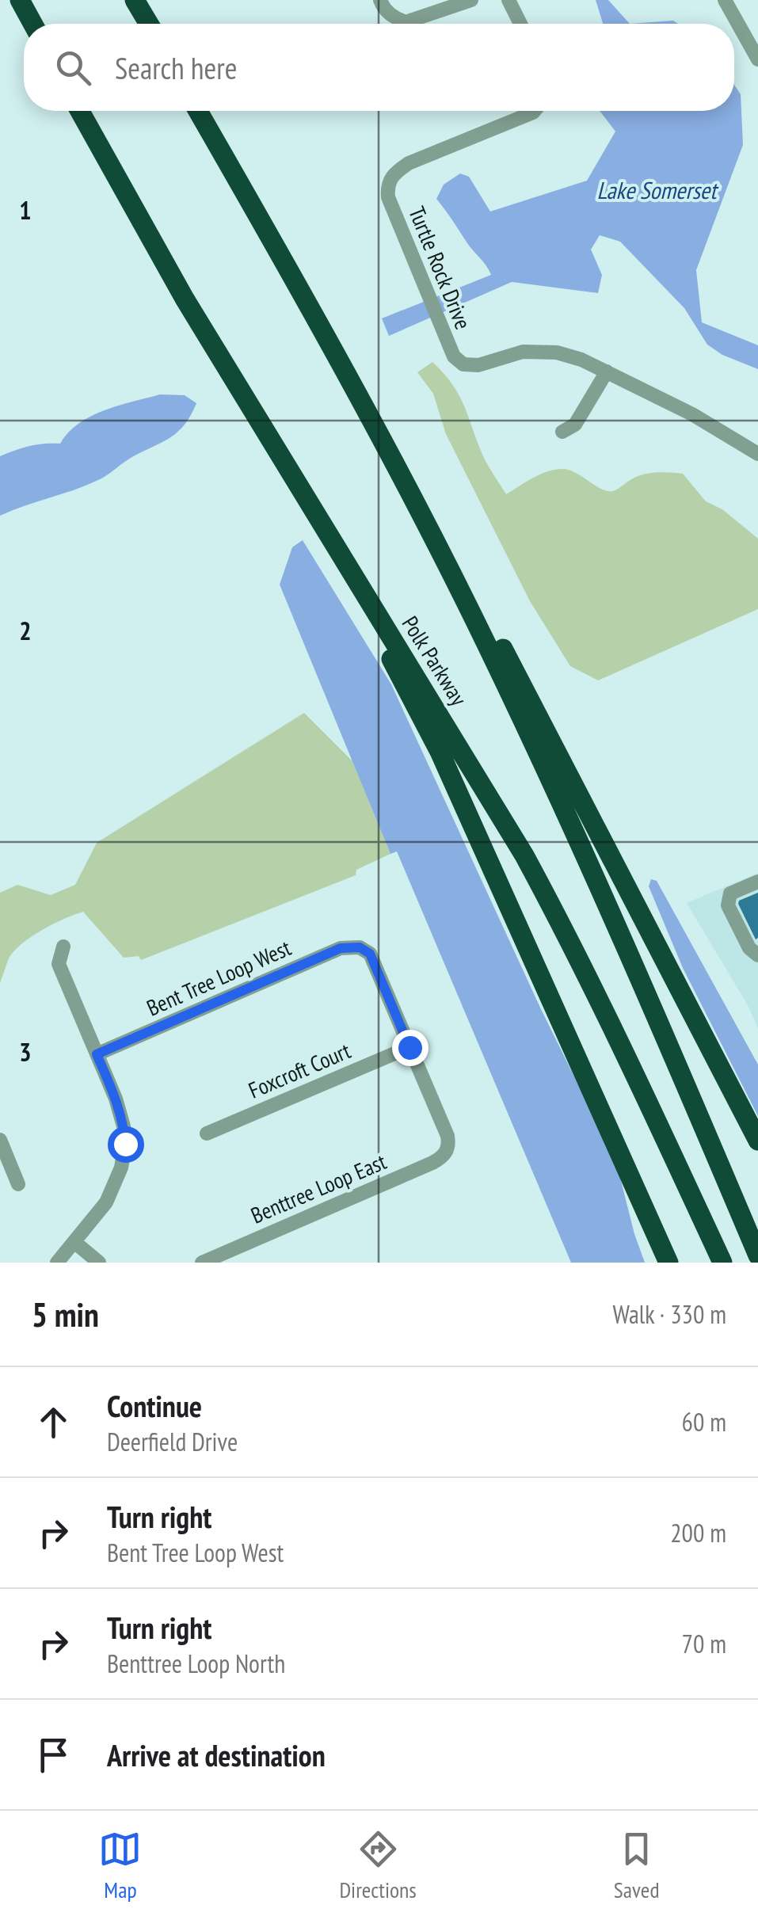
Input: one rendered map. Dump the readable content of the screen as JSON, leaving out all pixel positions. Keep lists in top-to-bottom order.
{
  "streets": {
    "highway": ["Polk Parkway"],
    "street": [
      "Turtle Rock Drive",
      "Bent Tree Loop West",
      "Foxcroft Court",
      "Benttree Loop East"
    ]
  },
  "crossings": [
    ["Bent Tree Loop West", "Foxcroft Court"],
    ["Bent Tree Loop West", "Benttree Loop East"],
    ["Foxcroft Court", "Benttree Loop East"]
  ],
  "water": ["Lake Somerset"],
  "page": {
    "search": "Search here",
    "heading": ["5 min", "Walk · 330 m"],
    "list": [
      ["Continue", "Deerfield Drive", "60 m"],
      ["Turn right", "Bent Tree Loop West", "200 m"],
      ["Turn right", "Benttree Loop North", "70 m"],
      "Arrive at destination"
    ],
    "nav": ["Map", "Directions", "Saved"]
  },
  "grid": {
    "rows": ["1", "2", "3"]
  }
}
